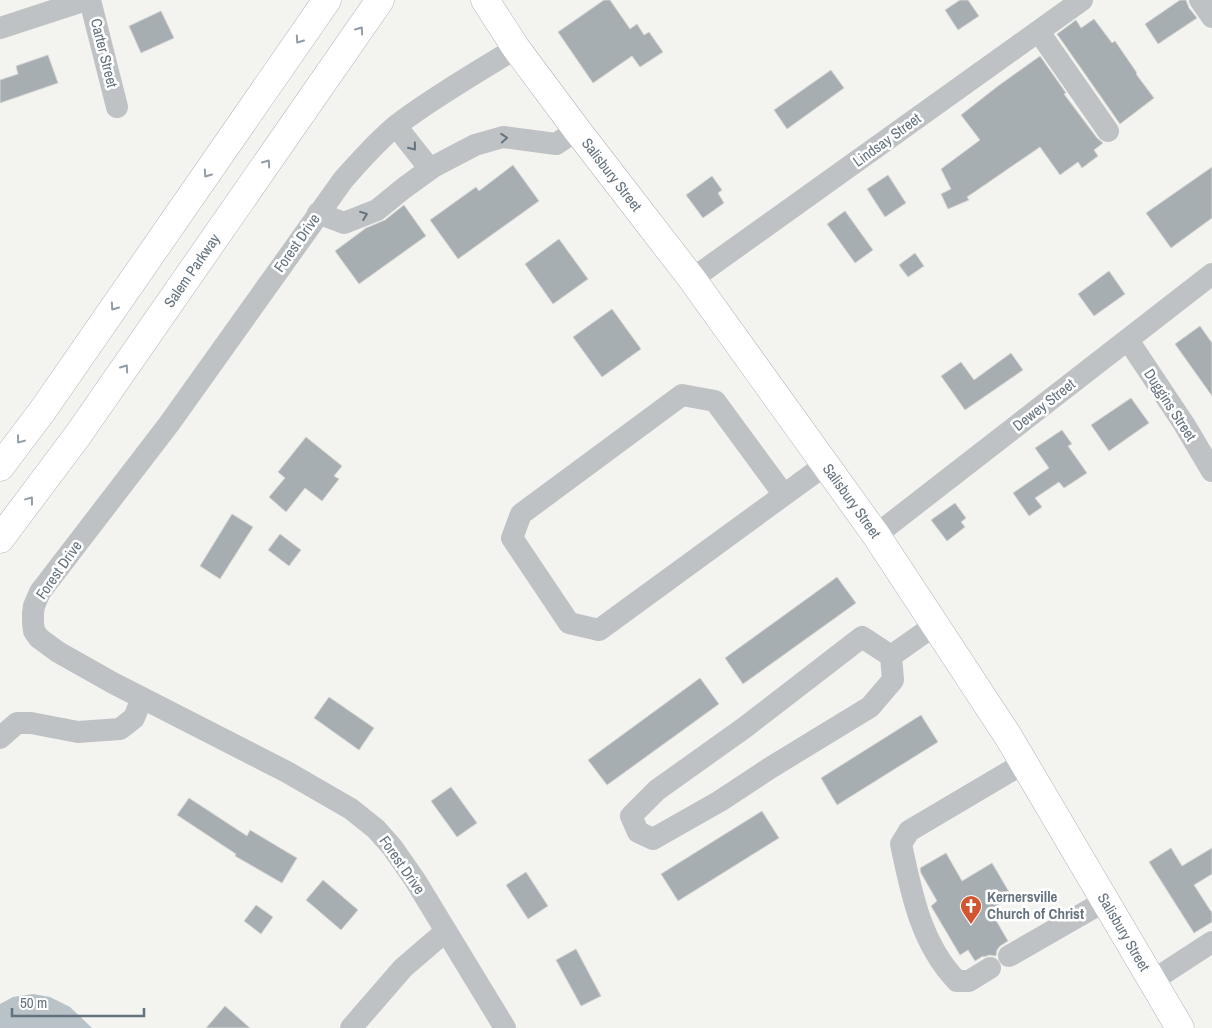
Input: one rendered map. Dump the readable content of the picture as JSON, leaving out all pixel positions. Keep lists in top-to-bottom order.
{
  "streets": {
    "main road": ["Salisbury Street", "Salem Parkway"],
    "street": [
      "Carter Street",
      "Lindsay Street",
      "Forest Drive",
      "Dewey Street",
      "Duggins Street"
    ]
  },
  "crossings": [
    ["Lindsay Street", "Salisbury Street"],
    ["Salisbury Street", "Forest Drive"],
    ["Salisbury Street", "Dewey Street"],
    ["Dewey Street", "Duggins Street"]
  ],
  "places": {
    "church": ["Kernersville Church of Christ"]
  },
  "scale_bar": "50 m"
}
